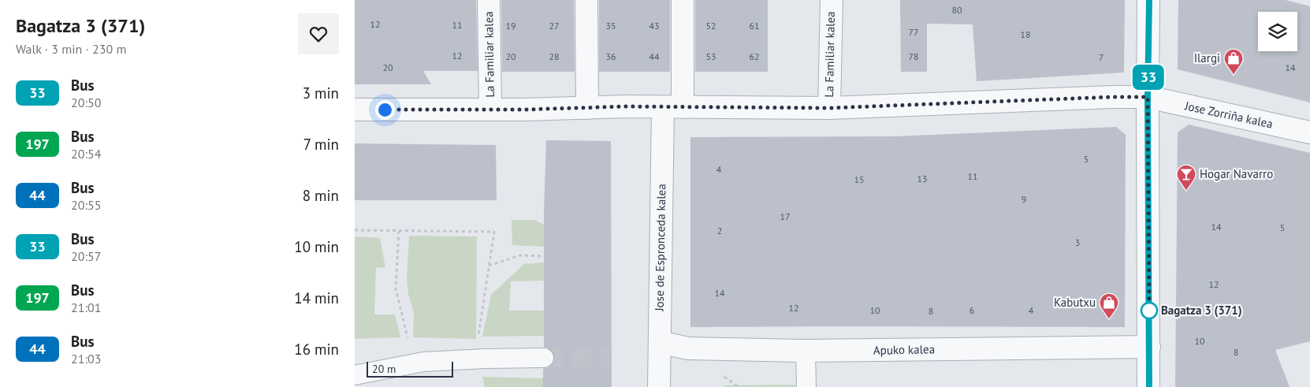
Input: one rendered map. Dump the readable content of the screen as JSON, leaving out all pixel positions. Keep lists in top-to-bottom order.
{
  "streets": {
    "street": [
      "La Familiar kalea",
      "Jose Zorriña kalea",
      "Jose de Espronceda kalea",
      "Apuko kalea"
    ]
  },
  "crossings": [
    ["La Familiar kalea", "Jose Zorriña kalea"],
    ["Jose Zorriña kalea", "Jose de Espronceda kalea"],
    ["Jose de Espronceda kalea", "Apuko kalea"]
  ],
  "places": {
    "shop": ["Ilargi", "Kabutxu"],
    "bar": ["Hogar Navarro"],
    "other": ["Bagatza 3 (371)"]
  },
  "lines": ["bus line 33"],
  "house_numbers": [
    "80",
    "12",
    "11",
    "19",
    "27",
    "35",
    "43",
    "52",
    "61",
    "77",
    "18",
    "12",
    "20",
    "28",
    "36",
    "44",
    "53",
    "62",
    "78",
    "7",
    "20",
    "14",
    "5",
    "4",
    "11",
    "13",
    "15",
    "9",
    "17",
    "14",
    "5",
    "2",
    "3",
    "12",
    "14",
    "12",
    "10",
    "6",
    "4",
    "8",
    "10",
    "8"
  ],
  "scale_bar": "20 m",
  "page": {
    "heading": ["Bagatza 3 (371)", "Walk · 3 min · 230 m"],
    "on_map": "33",
    "list": [
      {
        "mark": "33",
        "name": "Bus",
        "note": "20:50",
        "value": "3 min"
      },
      {
        "mark": "197",
        "name": "Bus",
        "note": "20:54",
        "value": "7 min"
      },
      {
        "mark": "44",
        "name": "Bus",
        "note": "20:55",
        "value": "8 min"
      },
      {
        "mark": "33",
        "name": "Bus",
        "note": "20:57",
        "value": "10 min"
      },
      {
        "mark": "197",
        "name": "Bus",
        "note": "21:01",
        "value": "14 min"
      },
      {
        "mark": "44",
        "name": "Bus",
        "note": "21:03",
        "value": "16 min"
      }
    ],
    "scale": "20 m"
  }
}
